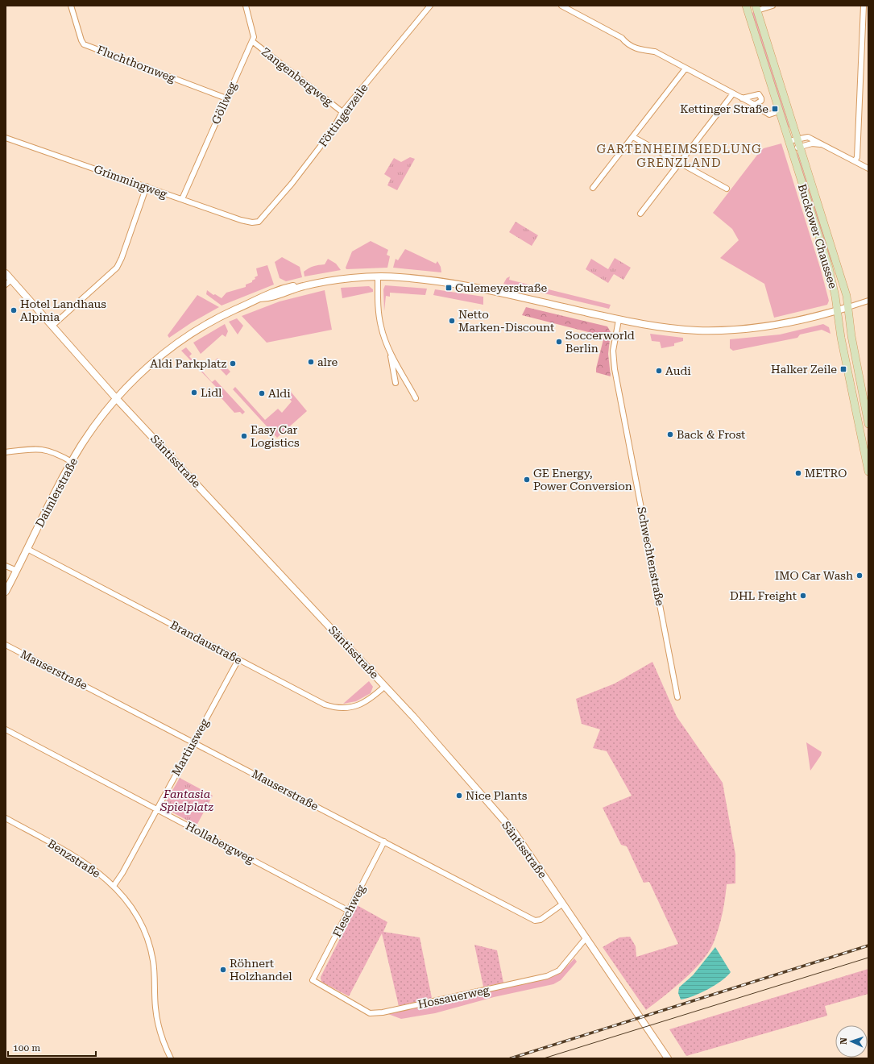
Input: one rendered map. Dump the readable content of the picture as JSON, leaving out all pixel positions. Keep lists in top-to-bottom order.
{
  "streets": {
    "main road": ["Buckower Chaussee"],
    "street": [
      "Fluchthornweg",
      "Zangenbergweg",
      "Göllweg",
      "Föttingerzeile",
      "Grimmingweg",
      "Säntisstraße",
      "Daimlerstraße",
      "Schwechtenstraße",
      "Brandaustraße",
      "Mauserstraße",
      "Martiusweg",
      "Hollabergweg",
      "Benzstraße",
      "Fleschweg",
      "Hossauerweg"
    ]
  },
  "crossings": [
    ["Fluchthornweg", "Göllweg"],
    ["Zangenbergweg", "Göllweg"],
    ["Zangenbergweg", "Föttingerzeile"],
    ["Göllweg", "Grimmingweg"],
    ["Föttingerzeile", "Grimmingweg"],
    ["Buckower Chaussee", "Daimlerstraße"],
    ["Säntisstraße", "Daimlerstraße"],
    ["Säntisstraße", "Brandaustraße"],
    ["Säntisstraße", "Mauserstraße"],
    ["Säntisstraße", "Hossauerweg"],
    ["Daimlerstraße", "Schwechtenstraße"],
    ["Daimlerstraße", "Brandaustraße"],
    ["Brandaustraße", "Martiusweg"],
    ["Mauserstraße", "Martiusweg"],
    ["Mauserstraße", "Fleschweg"],
    ["Martiusweg", "Hollabergweg"],
    ["Martiusweg", "Benzstraße"],
    ["Hollabergweg", "Fleschweg"],
    ["Fleschweg", "Hossauerweg"]
  ],
  "districts": ["GARTENHEIMSIEDLUNG GRENZLAND"],
  "parks": ["Fantasia Spielplatz"],
  "places": {
    "transit": ["Kettinger Straße", "Culemeyerstraße", "Halker Zeile"],
    "other": [
      "Hotel Landhaus Alpinia",
      "Netto Marken-Discount",
      "Soccerworld Berlin",
      "alre",
      "Aldi Parkplatz",
      "Audi",
      "Lidl",
      "Aldi",
      "Back & Frost",
      "Easy Car Logistics",
      "METRO",
      "GE Energy, Power Conversion",
      "IMO Car Wash",
      "DHL Freight",
      "Nice Plants",
      "Röhnert Holzhandel"
    ]
  },
  "scale_bar": "100 m",
  "north": "left"
}
